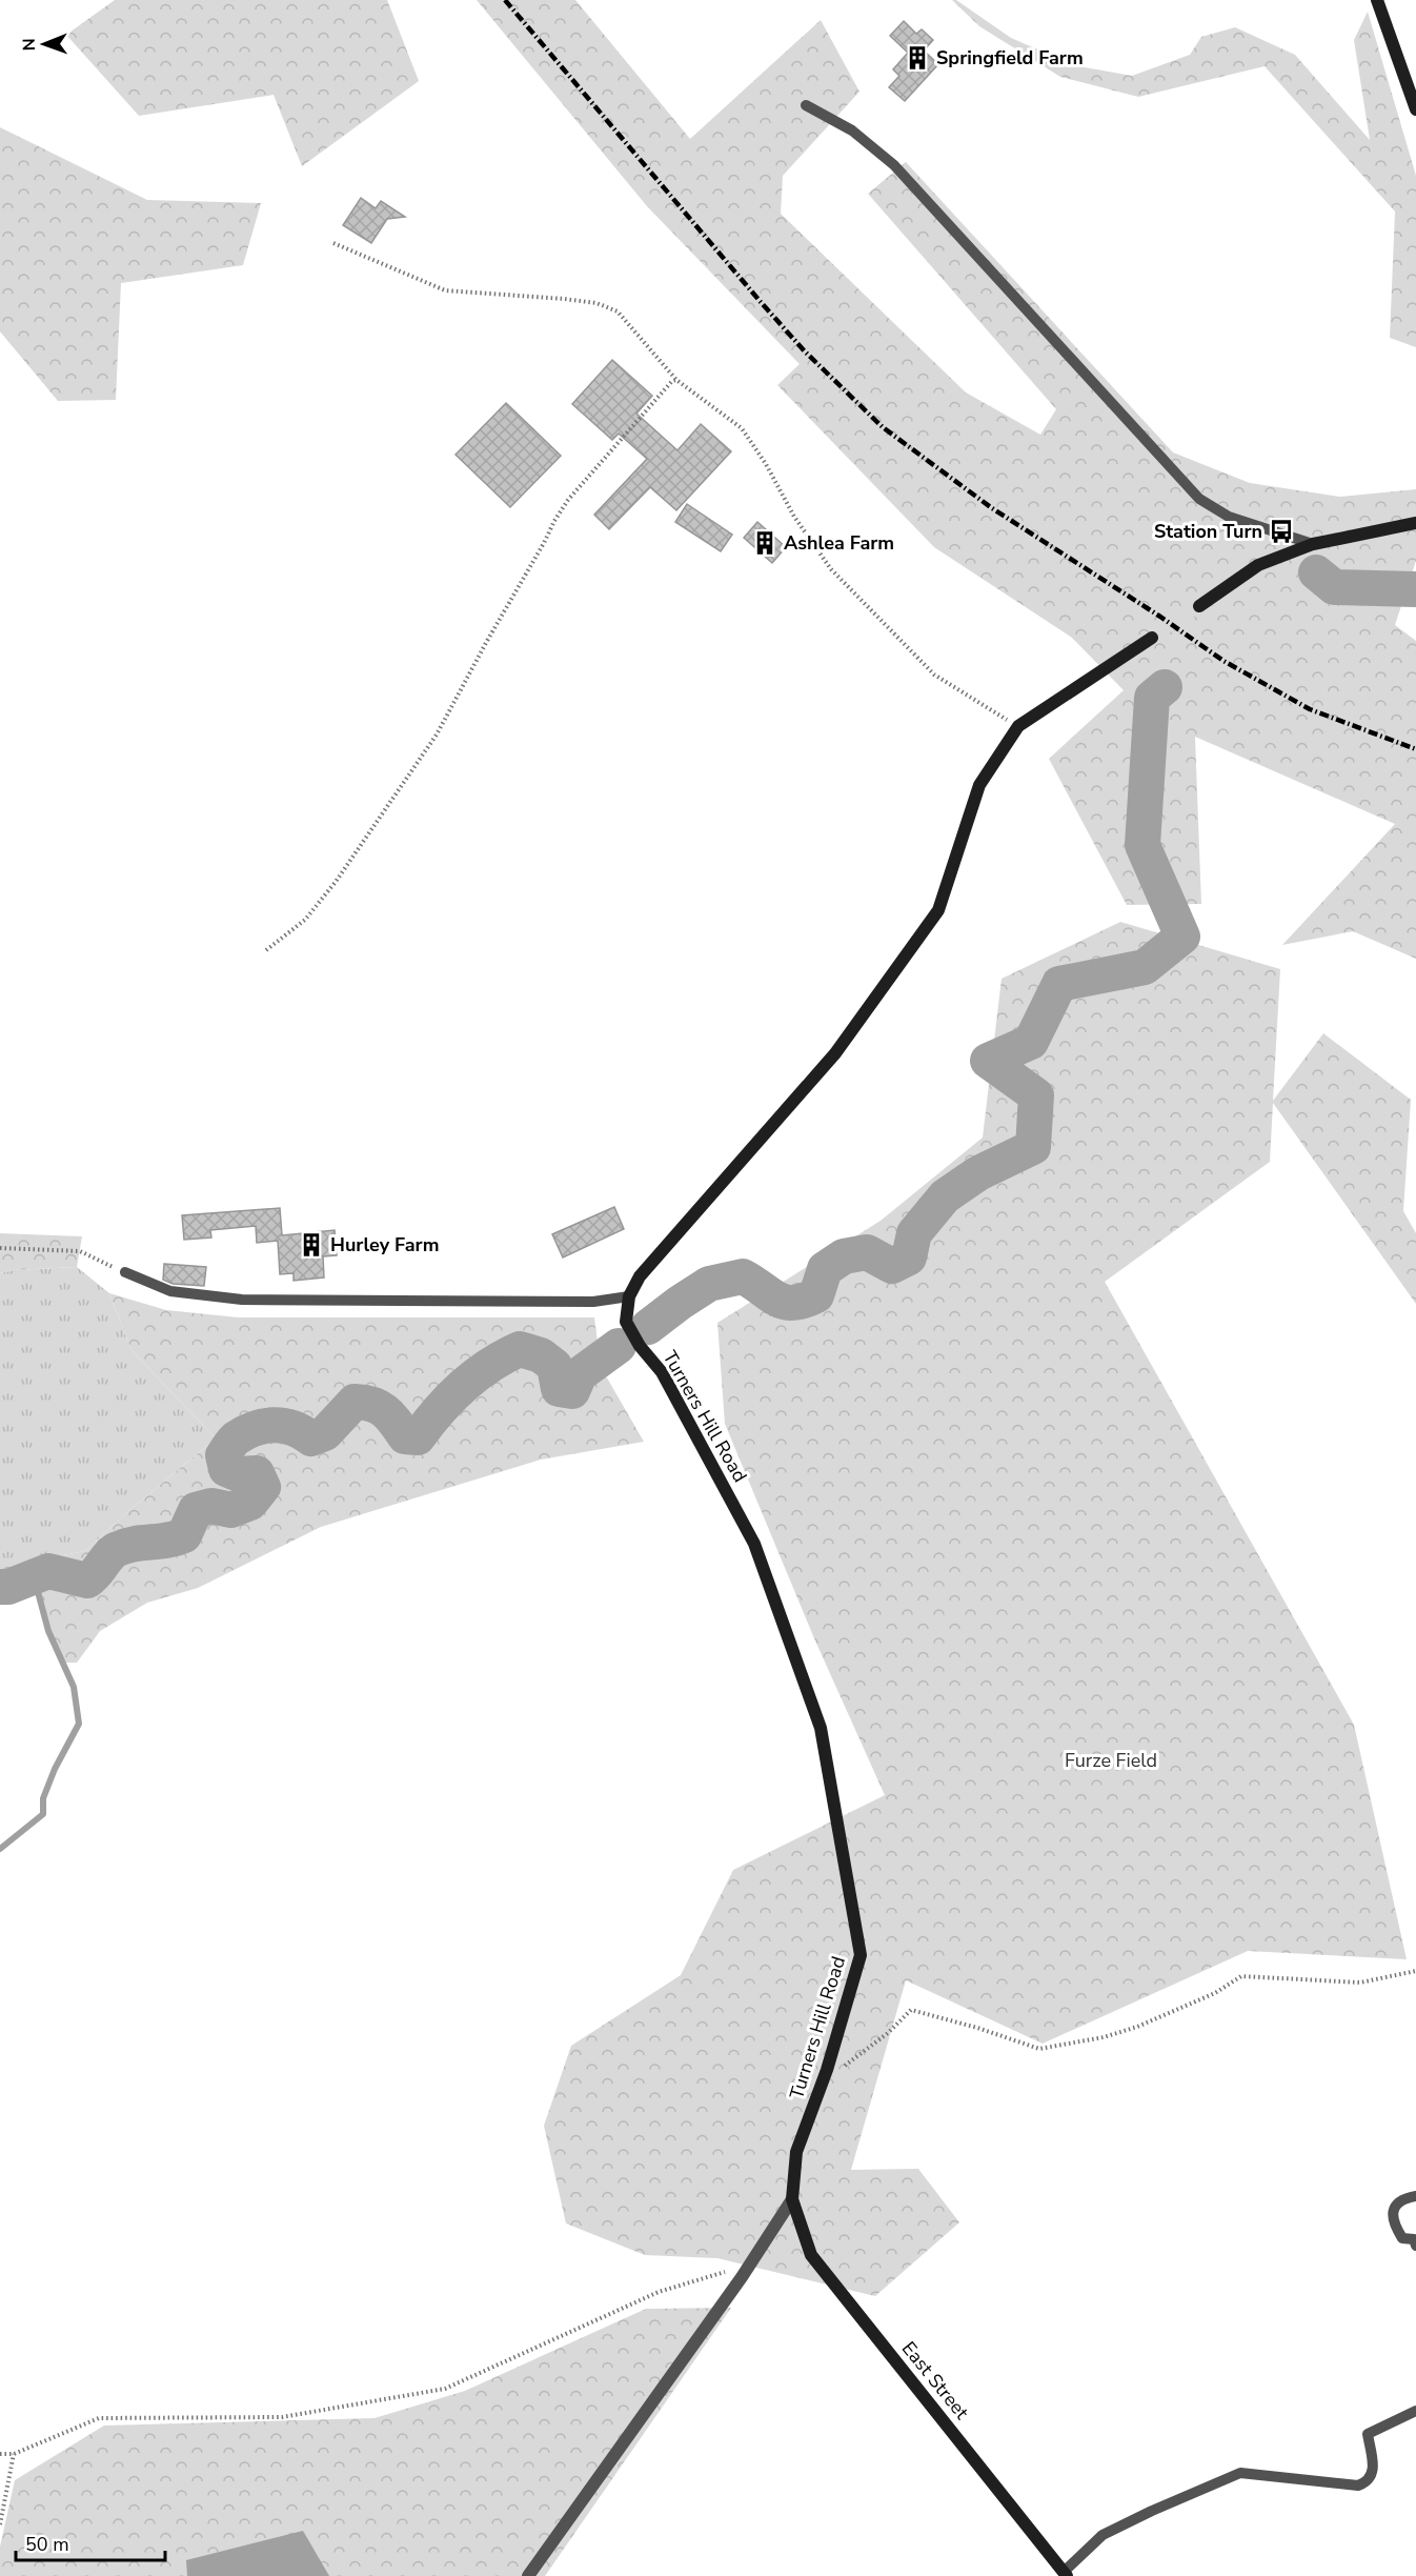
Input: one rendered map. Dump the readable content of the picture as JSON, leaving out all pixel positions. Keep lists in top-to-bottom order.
{
  "streets": {
    "main road": ["Turners Hill Road", "East Street"]
  },
  "crossings": [
    ["Turners Hill Road", "East Street"]
  ],
  "parks": ["Furze Field"],
  "places": {
    "building": ["Springfield Farm", "Ashlea Farm", "Hurley Farm"],
    "bus stop": ["Station Turn"]
  },
  "scale_bar": "50 m",
  "north": "left"
}
